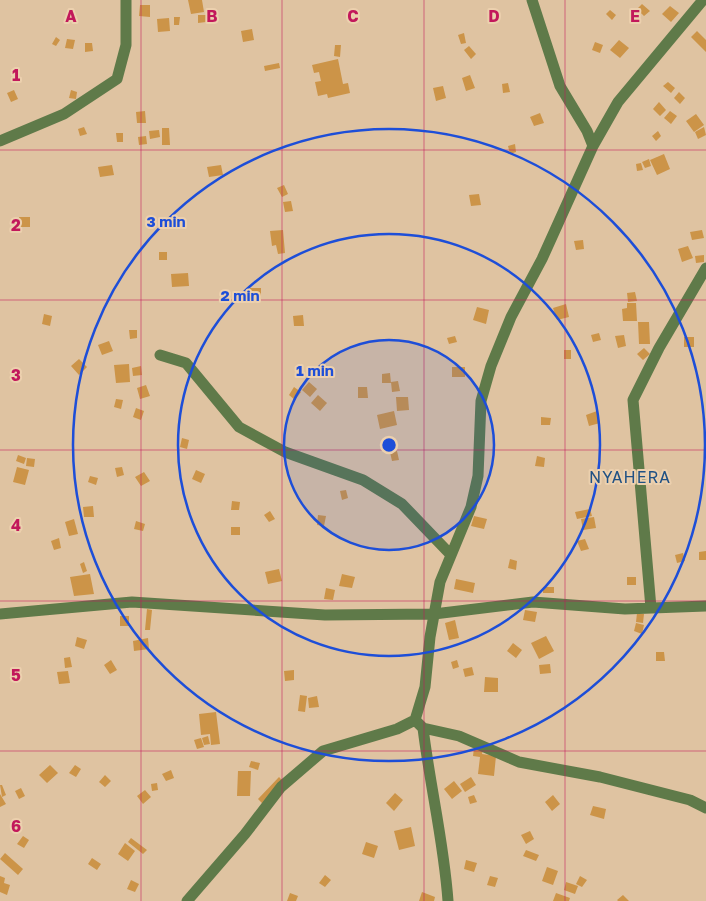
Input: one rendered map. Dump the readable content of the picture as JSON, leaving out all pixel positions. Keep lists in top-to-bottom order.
{
  "districts": ["NYAHERA"],
  "grid": {
    "columns": [
      "A",
      "B",
      "C",
      "D",
      "E"
    ],
    "rows": [
      "1",
      "2",
      "3",
      "4",
      "5",
      "6"
    ]
  },
  "rings": ["3 min", "2 min", "1 min"]
}
